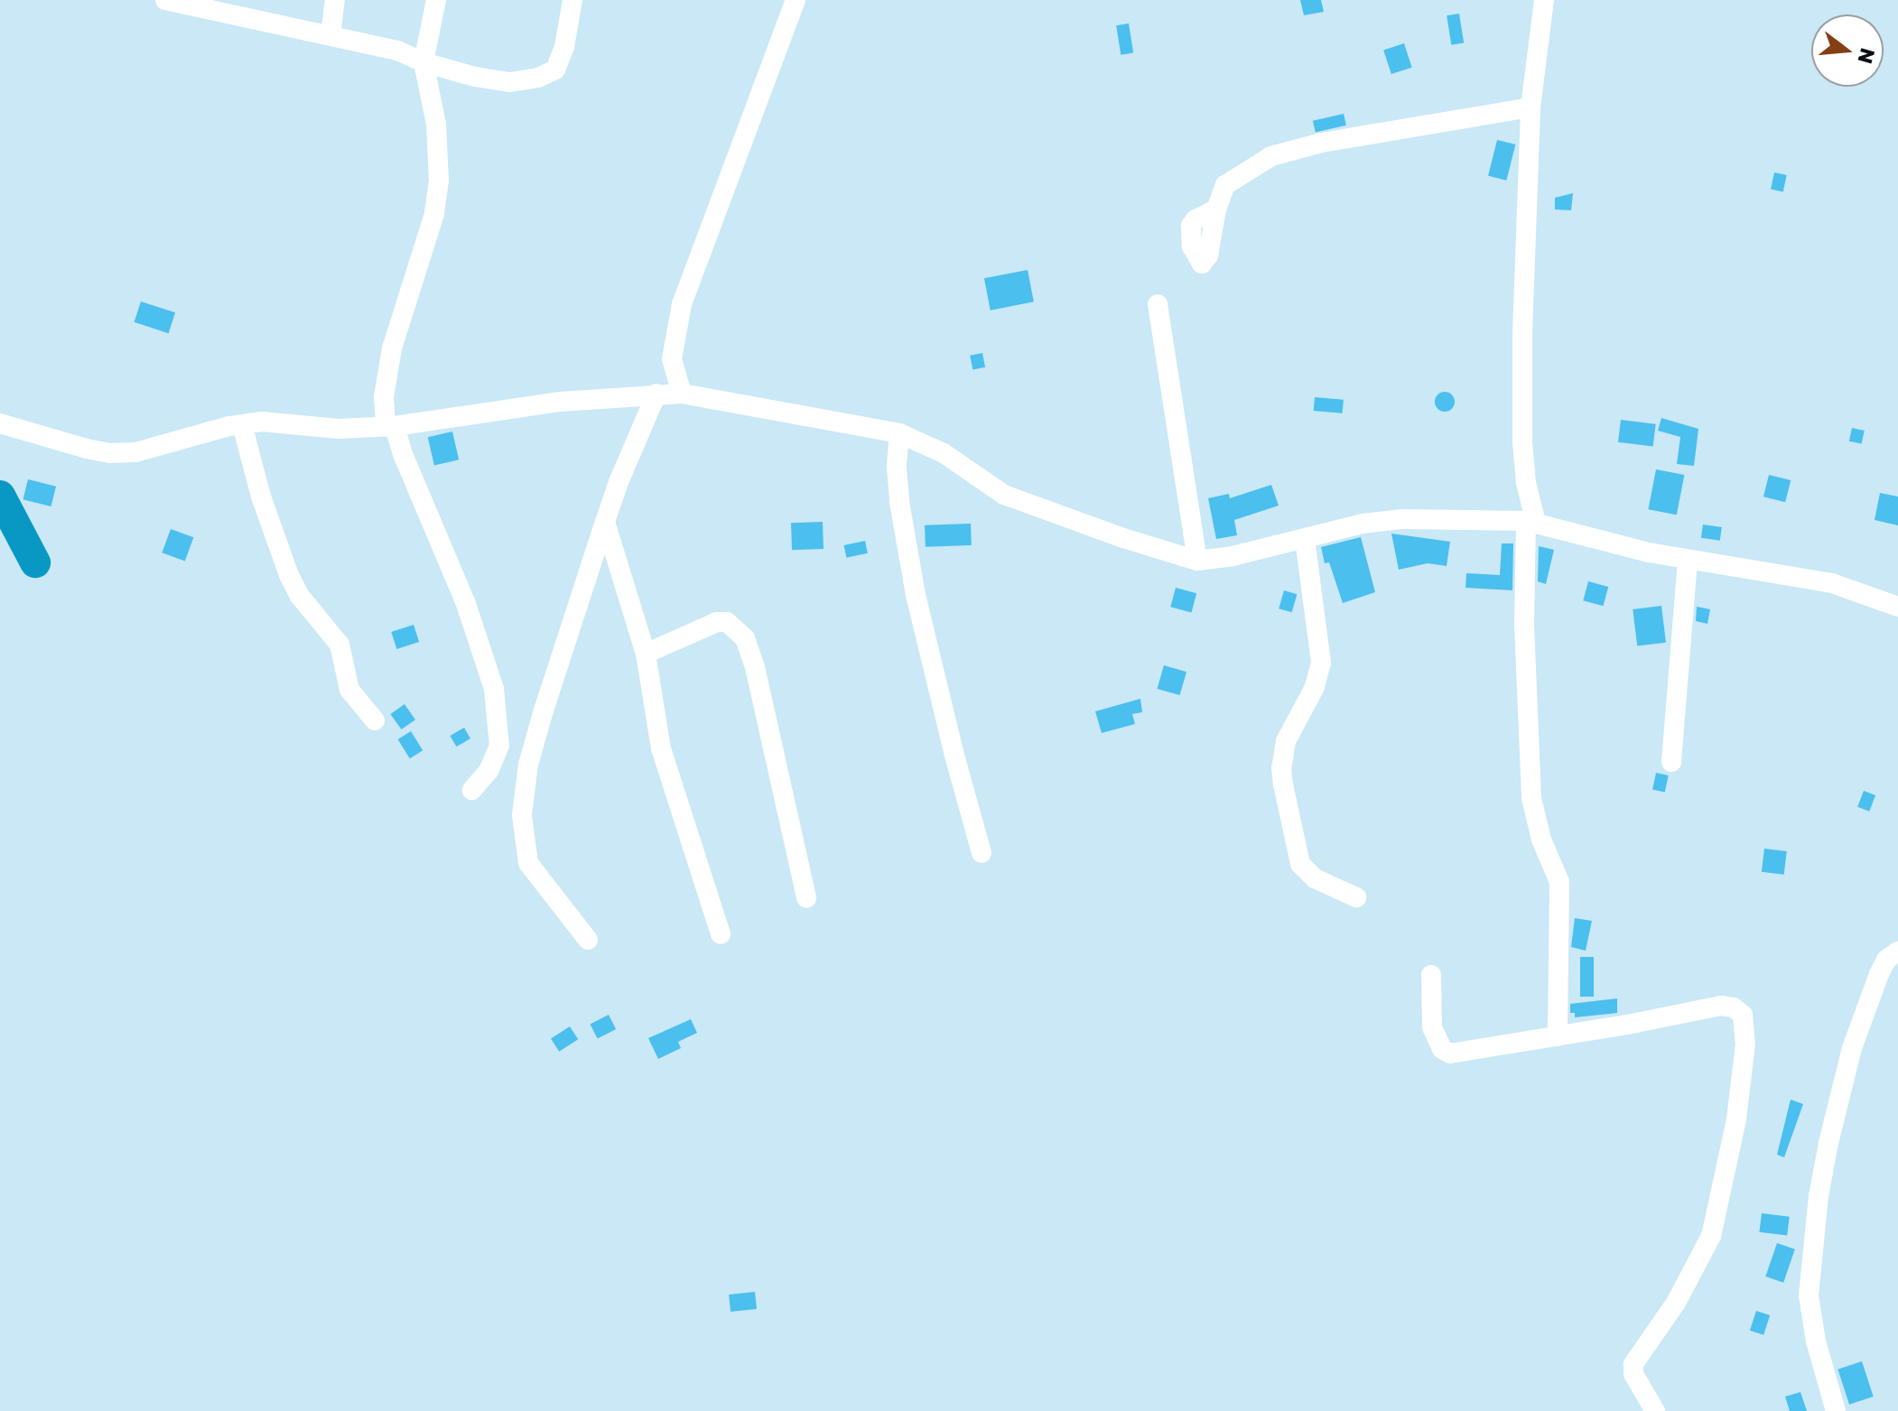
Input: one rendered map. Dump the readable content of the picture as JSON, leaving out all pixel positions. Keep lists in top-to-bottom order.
{
  "north": "right"
}
